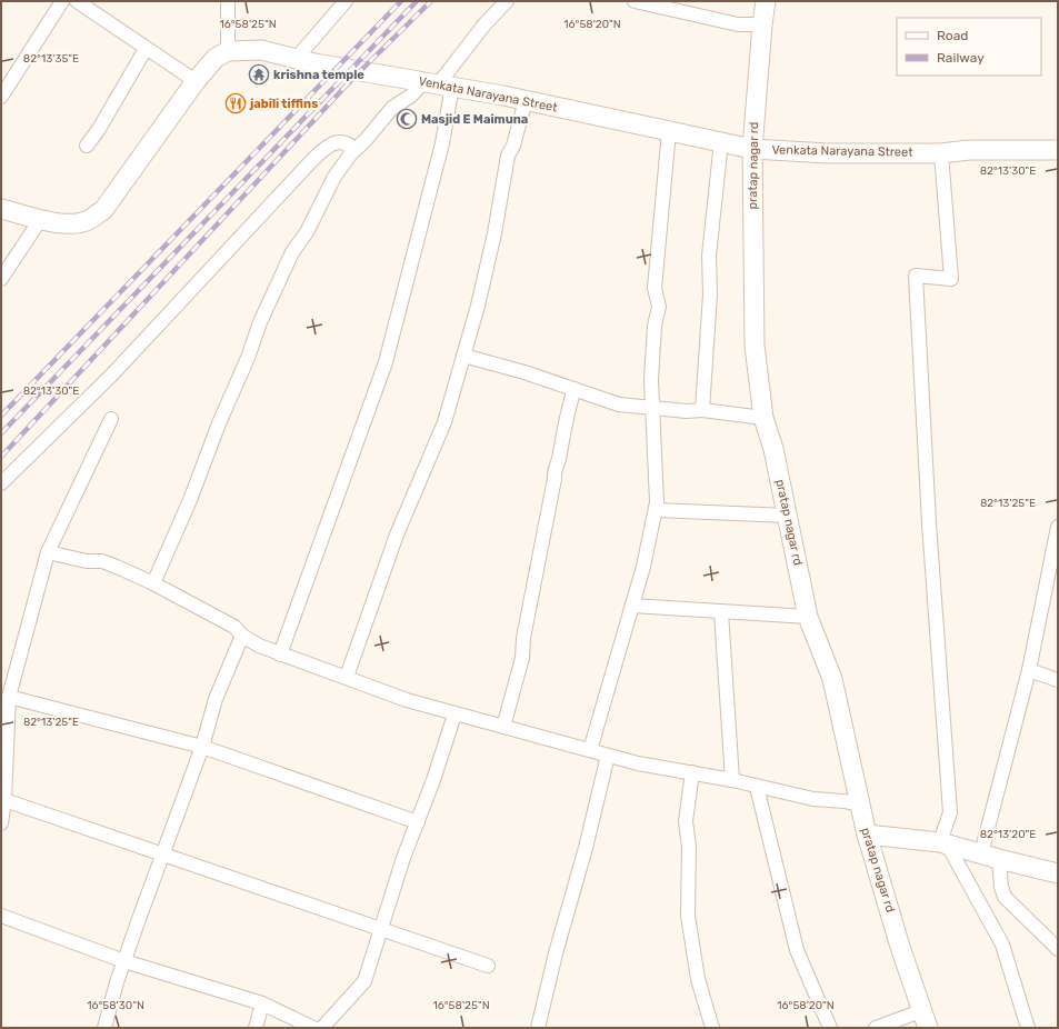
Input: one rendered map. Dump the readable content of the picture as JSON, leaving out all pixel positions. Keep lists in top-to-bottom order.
{
  "streets": {
    "street": ["Venkata Narayana Street", "pratap nagar rd"]
  },
  "crossings": [
    ["Venkata Narayana Street", "pratap nagar rd"]
  ],
  "places": {
    "temple": ["krishna temple"],
    "restaurant": ["jabili tiffins"],
    "mosque": ["Masjid E Maimuna"]
  },
  "legend": ["Road", "Railway"],
  "coordinates": [
    "16°58'25\"N",
    "16°58'20\"N",
    "82°13'35\"E",
    "82°13'30\"E",
    "82°13'25\"E",
    "82°13'20\"E",
    "16°58'30\"N"
  ]
}
